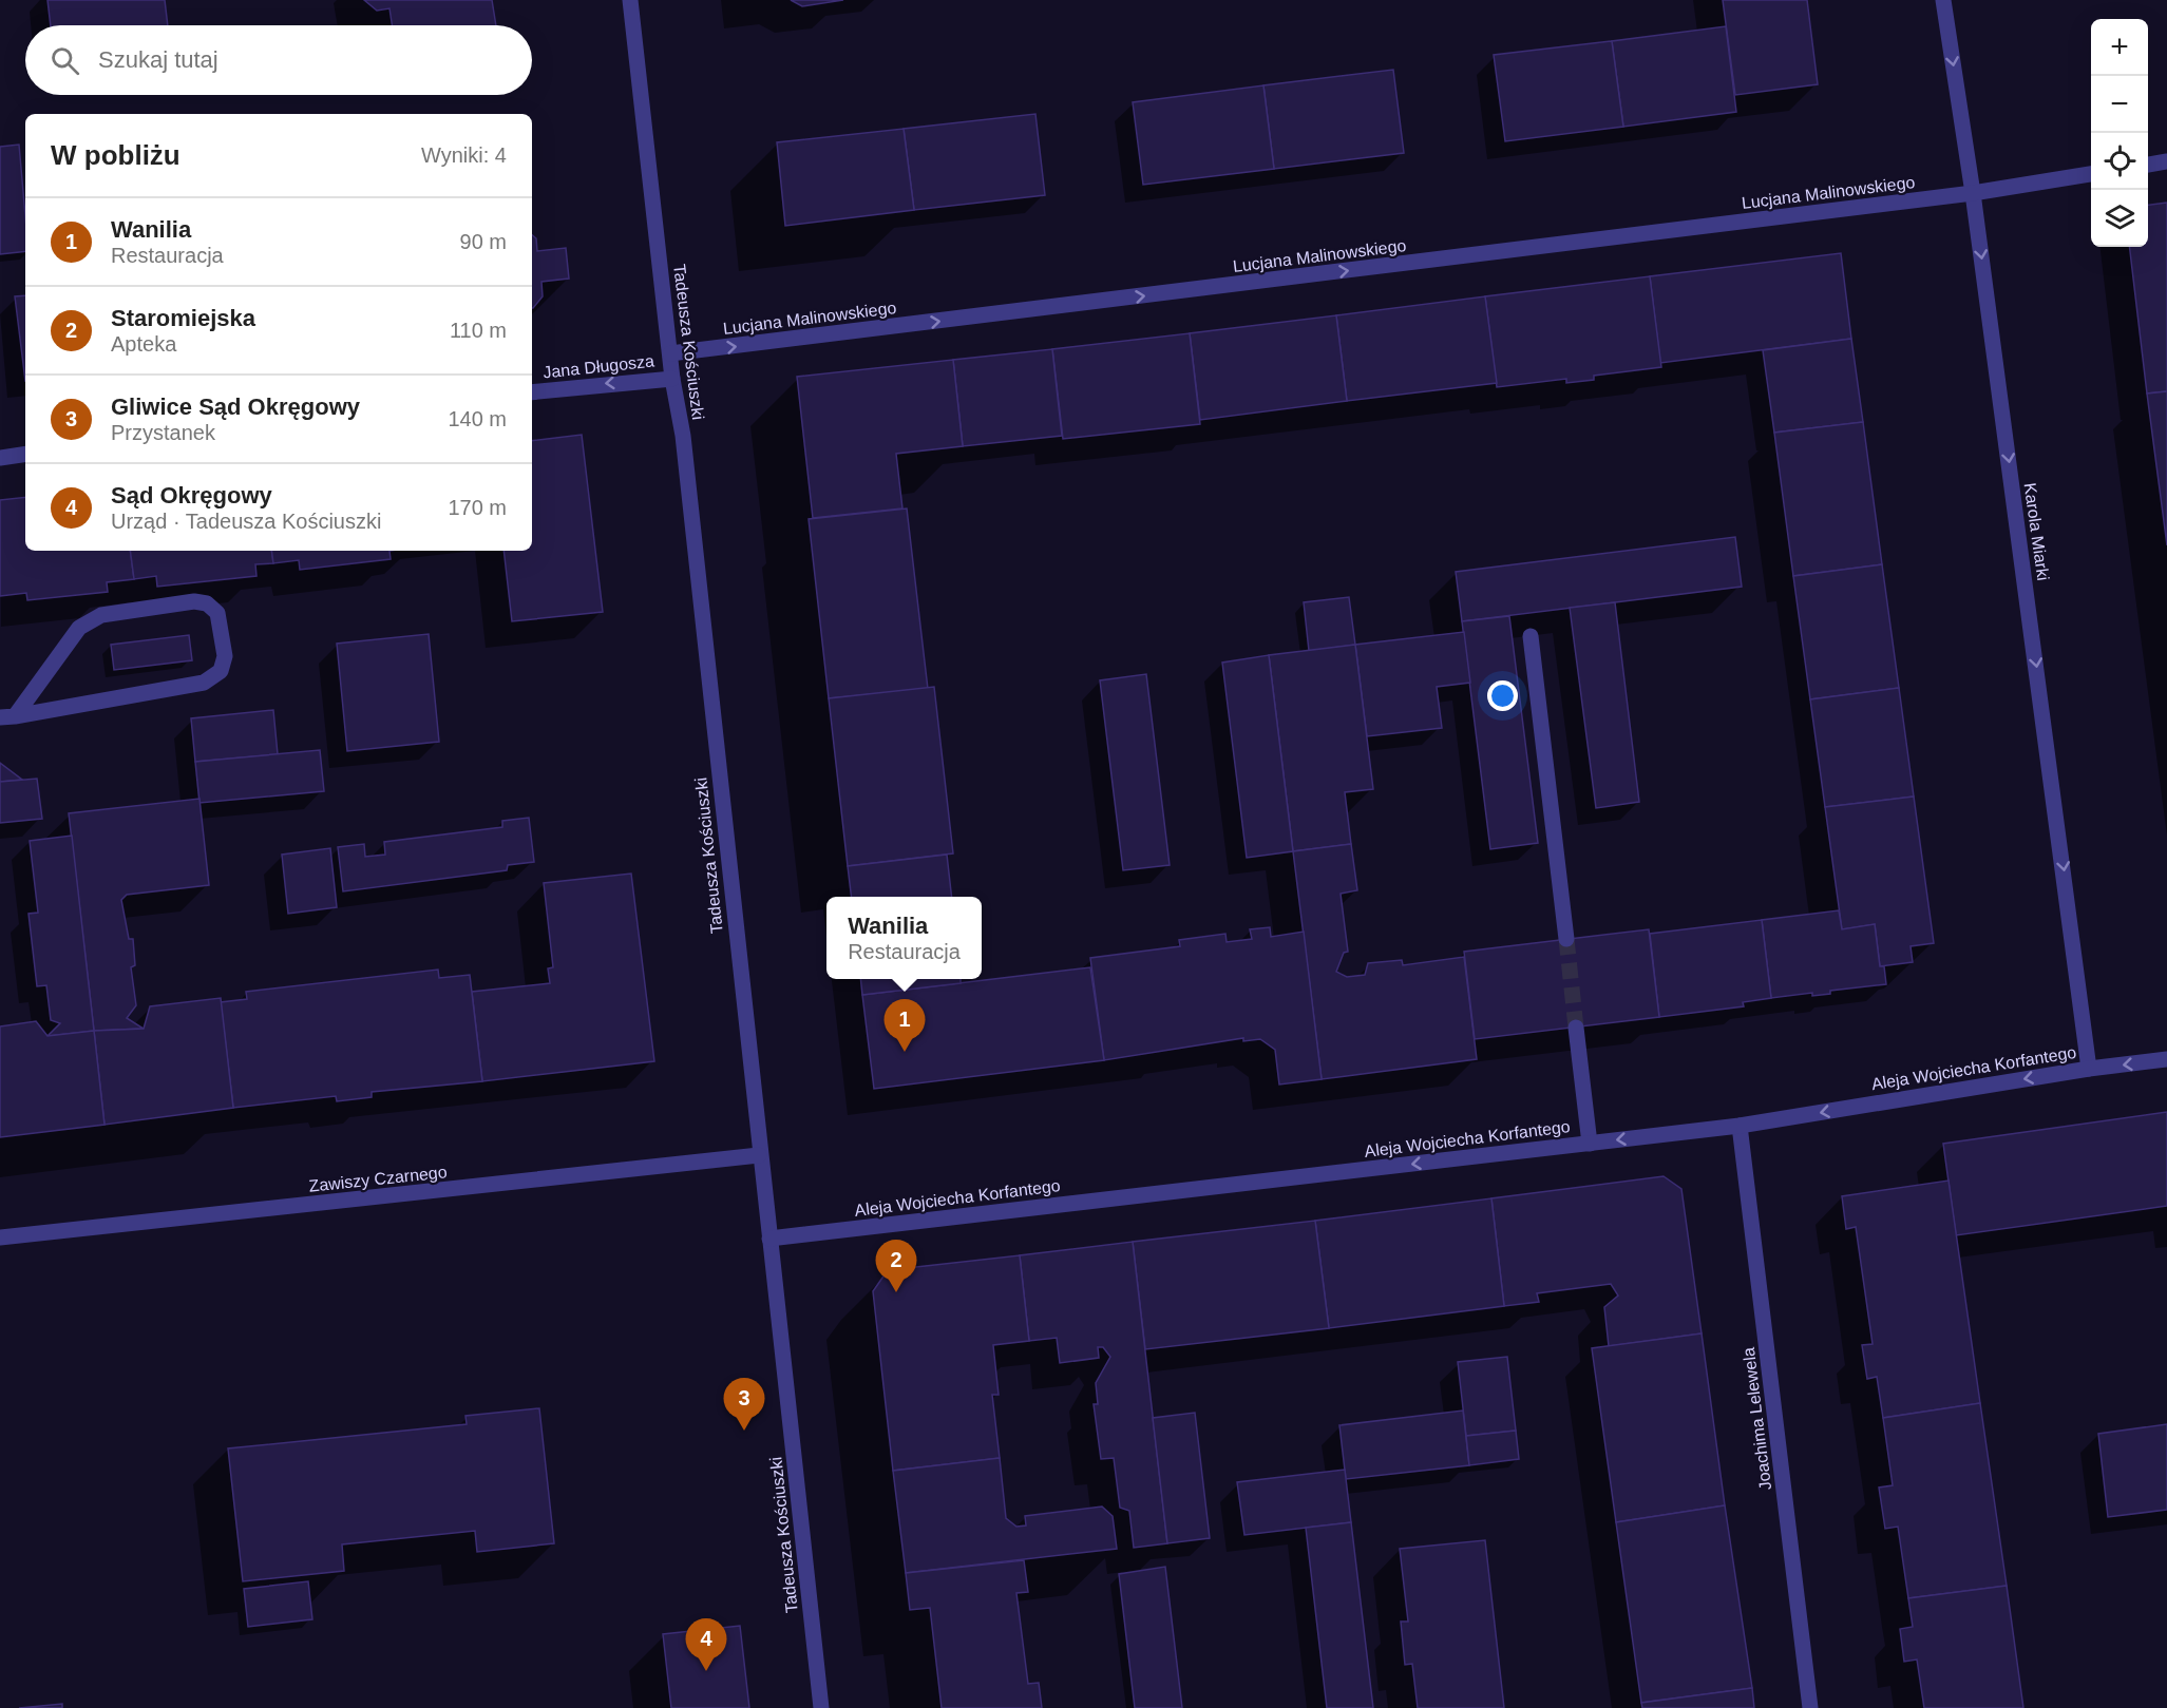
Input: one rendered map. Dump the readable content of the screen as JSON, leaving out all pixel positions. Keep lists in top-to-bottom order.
{
  "streets": {
    "street": [
      "Lucjana Malinowskiego",
      "Tadeusza Kościuszki",
      "Jana Długosza",
      "Karola Miarki",
      "Aleja Wojciecha Korfantego",
      "Zawiszy Czarnego",
      "Joachima Lelewela"
    ]
  },
  "crossings": [
    ["Lucjana Malinowskiego", "Tadeusza Kościuszki"],
    ["Lucjana Malinowskiego", "Karola Miarki"],
    ["Tadeusza Kościuszki", "Jana Długosza"],
    ["Tadeusza Kościuszki", "Aleja Wojciecha Korfantego"],
    ["Tadeusza Kościuszki", "Zawiszy Czarnego"],
    ["Karola Miarki", "Aleja Wojciecha Korfantego"],
    ["Aleja Wojciecha Korfantego", "Joachima Lelewela"]
  ],
  "one_way": [
    "Lucjana Malinowskiego",
    "Jana Długosza",
    "Karola Miarki",
    "Aleja Wojciecha Korfantego"
  ],
  "page": {
    "map_buttons": ["+", "−"],
    "search": "Szukaj tutaj",
    "heading": ["W pobliżu", "Wyniki: 4"],
    "list": [
      {
        "mark": "1",
        "name": "Wanilia",
        "note": "Restauracja",
        "value": "90 m"
      },
      {
        "mark": "2",
        "name": "Staromiejska",
        "note": "Apteka",
        "value": "110 m"
      },
      {
        "mark": "3",
        "name": "Gliwice Sąd Okręgowy",
        "note": "Przystanek",
        "value": "140 m"
      },
      {
        "mark": "4",
        "name": "Sąd Okręgowy",
        "note": "Urząd · Tadeusza Kościuszki",
        "value": "170 m"
      }
    ],
    "popup": ["Wanilia", "Restauracja"],
    "pins": [
      "1",
      "2",
      "3",
      "4"
    ]
  }
}
